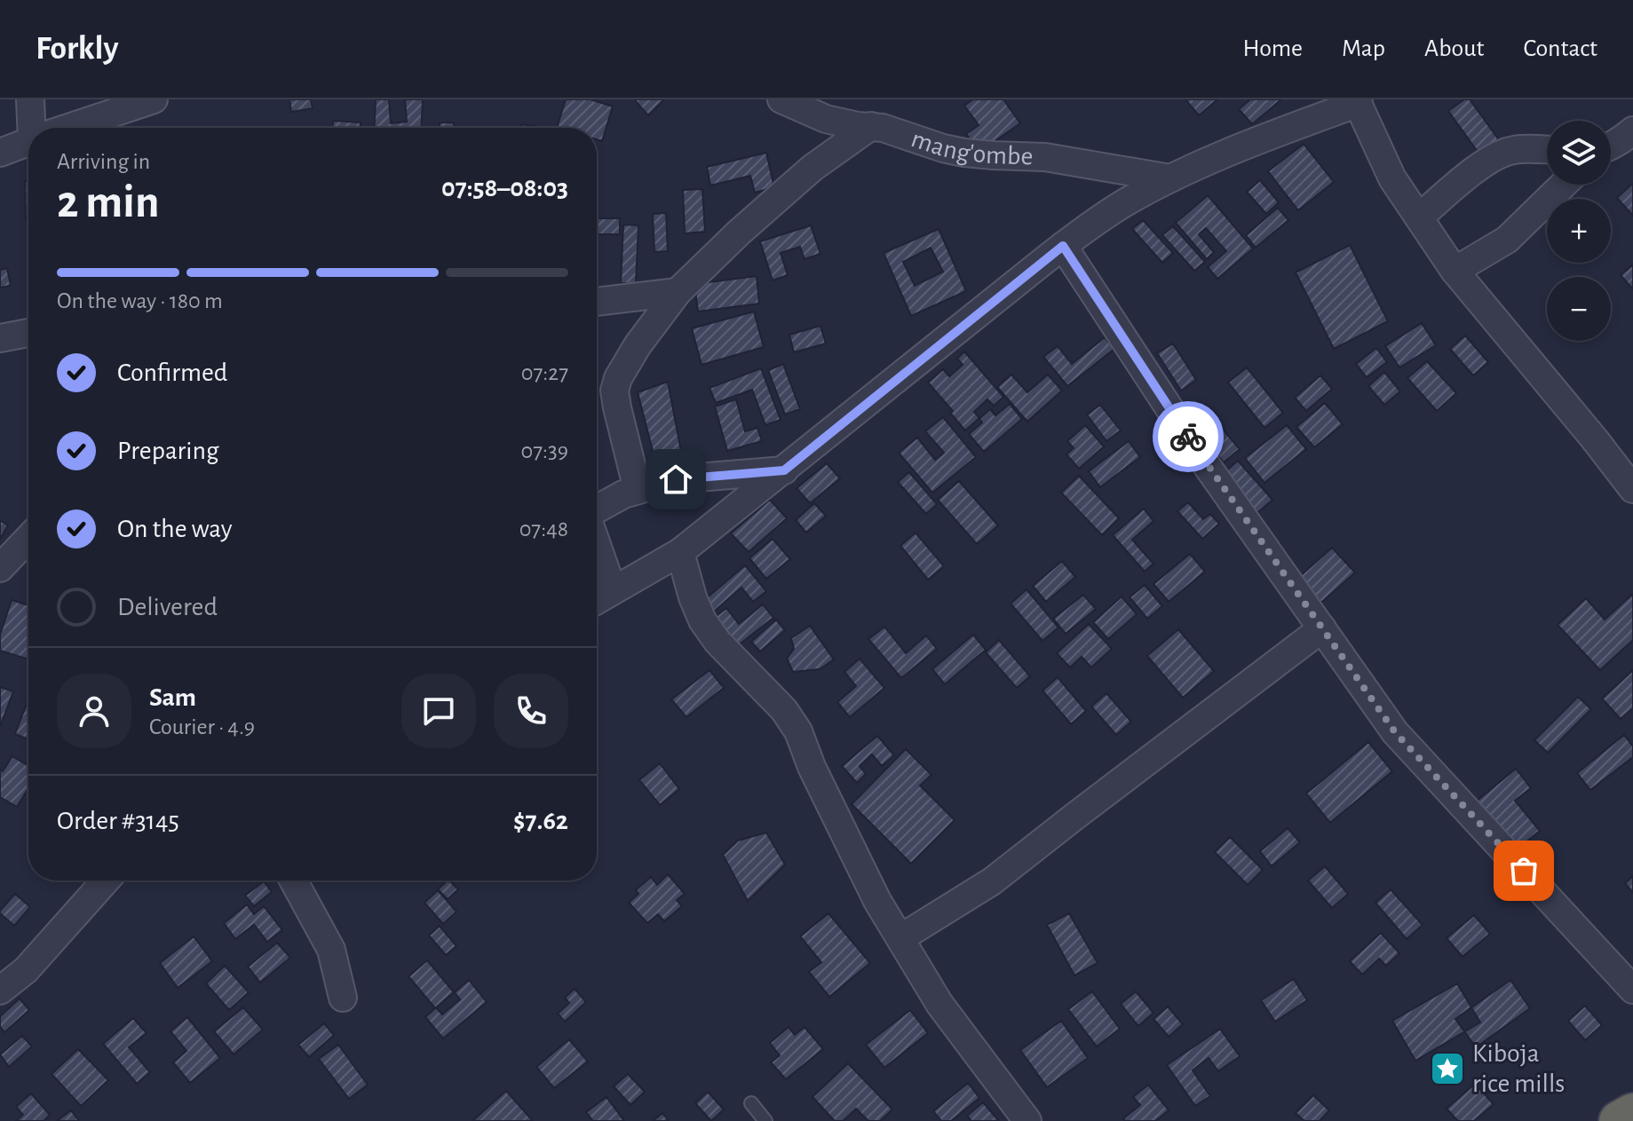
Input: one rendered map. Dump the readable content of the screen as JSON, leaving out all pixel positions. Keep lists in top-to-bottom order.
{
  "streets": {
    "street": ["mang'ombe"]
  },
  "places": {
    "place": ["Kiboja rice mills"]
  },
  "page": {
    "header": "Forkly",
    "nav": [
      "Home",
      "Map",
      "About",
      "Contact"
    ],
    "map_buttons": ["+", "−"],
    "heading": ["2 min", "Arriving in", "07:58–08:03"],
    "panel": [
      "Sam",
      "Courier · 4.9",
      "Order #3145",
      "$7.62"
    ],
    "bar": "On the way · 180 m",
    "list": [
      ["Confirmed", "07:27"],
      ["Preparing", "07:39"],
      ["On the way", "07:48"],
      "Delivered"
    ]
  }
}
